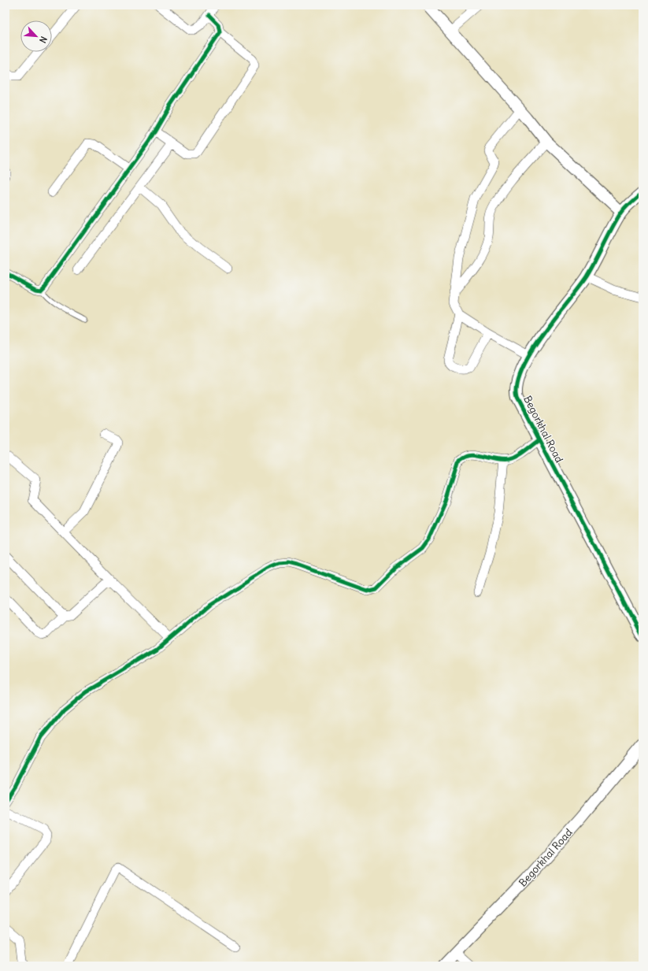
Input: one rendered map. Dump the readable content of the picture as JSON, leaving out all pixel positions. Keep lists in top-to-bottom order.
{
  "streets": {
    "street": ["Begorkhal Road"]
  },
  "north": "bottom right"
}
